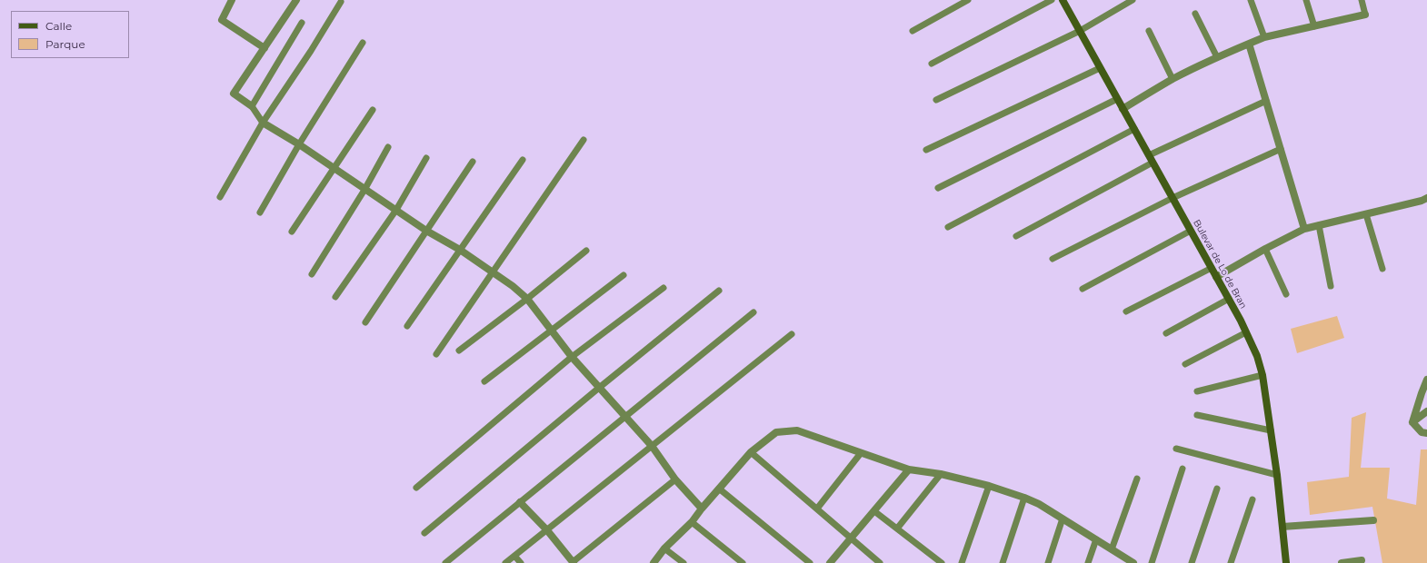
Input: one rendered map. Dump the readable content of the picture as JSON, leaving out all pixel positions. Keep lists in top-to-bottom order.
{
  "streets": {
    "street": ["Bulevar de Lo de Bran"]
  },
  "legend": ["Calle", "Parque"]
}
